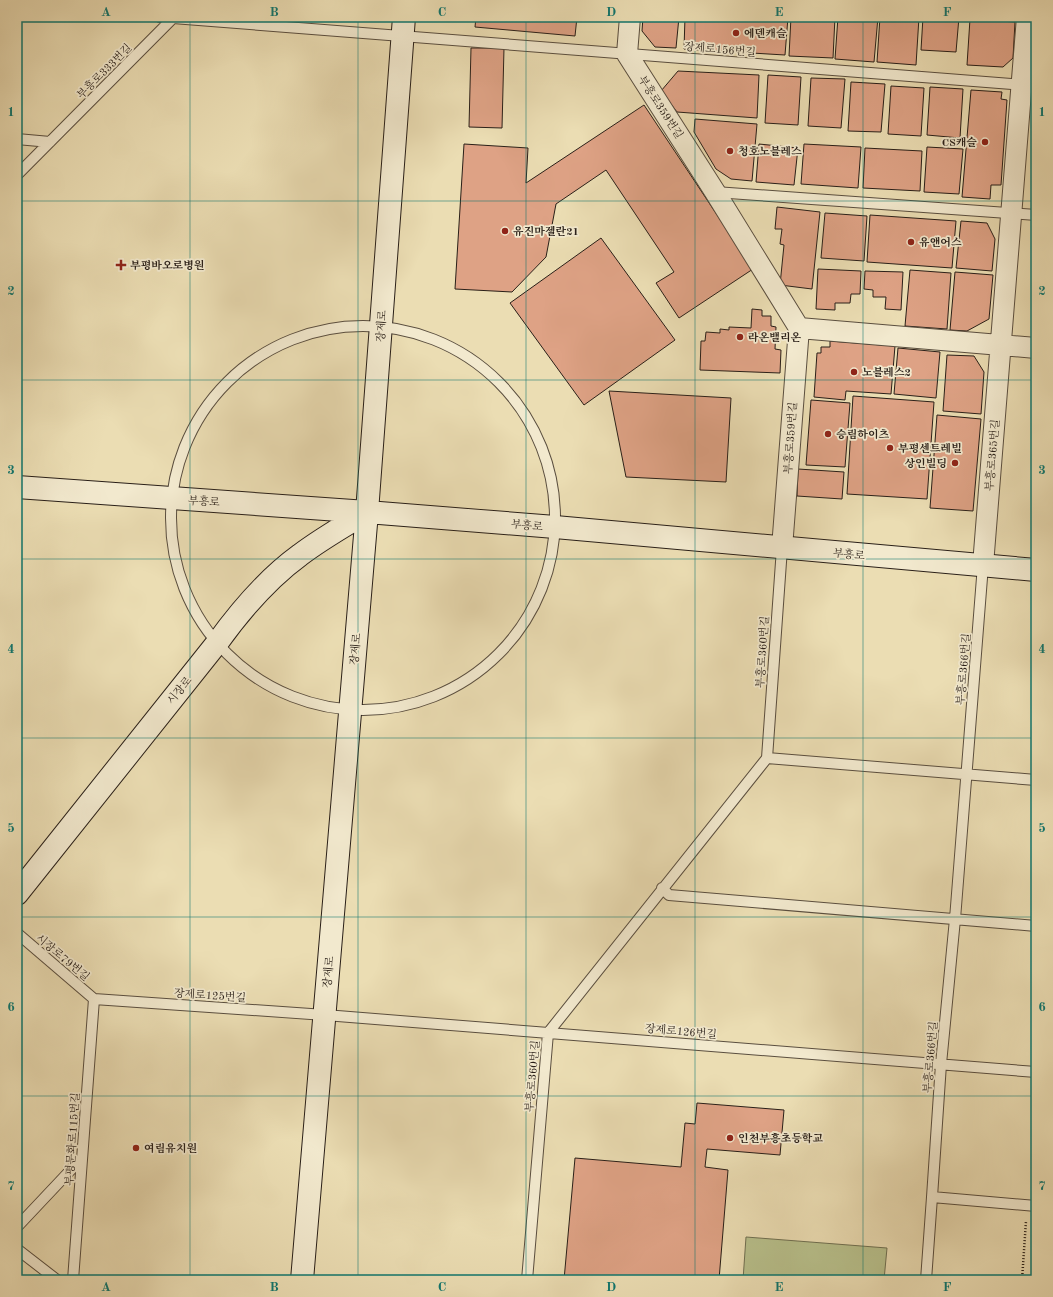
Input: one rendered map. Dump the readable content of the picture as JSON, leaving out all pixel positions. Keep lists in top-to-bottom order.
{
  "streets": {
    "main road": ["장제로", "부흥로", "시장로"],
    "street": ["부흥로359번길", "부흥로365번길"],
    "lane": [
      "장제로156번길",
      "부흥로333번길",
      "부흥로360번길",
      "부흥로366번길",
      "시장로79번길",
      "장제로125번길",
      "장제로126번길",
      "부평문화로115번길"
    ]
  },
  "crossings": [
    ["장제로156번길", "부흥로333번길"],
    ["장제로156번길", "부흥로359번길"],
    ["장제로156번길", "장제로"],
    ["장제로156번길", "부흥로365번길"],
    ["부흥로359번길", "부흥로"],
    ["부흥로359번길", "부흥로360번길"],
    ["장제로", "부흥로"],
    ["장제로", "시장로"],
    ["장제로", "장제로125번길"],
    ["장제로", "장제로126번길"],
    ["부흥로365번길", "부흥로"],
    ["부흥로365번길", "부흥로366번길"],
    ["부흥로", "부흥로360번길"],
    ["부흥로", "부흥로366번길"],
    ["부흥로", "시장로"],
    ["부흥로360번길", "장제로126번길"],
    ["부흥로366번길", "장제로126번길"],
    ["시장로79번길", "장제로125번길"],
    ["시장로79번길", "부평문화로115번길"],
    ["장제로125번길", "장제로126번길"],
    ["장제로125번길", "부평문화로115번길"]
  ],
  "places": {
    "other": [
      "에덴캐슬",
      "CS캐슬",
      "청호노블레스",
      "유진마젤란21",
      "유앤어스",
      "라온밸리온",
      "노블레스2",
      "승림하이츠",
      "부평센트레빌",
      "상인빌딩",
      "인천부흥초등학교",
      "여림유치원"
    ],
    "health": ["부평바오로병원"]
  },
  "grid": {
    "columns": [
      "A",
      "B",
      "C",
      "D",
      "E",
      "F"
    ],
    "rows": [
      "1",
      "2",
      "3",
      "4",
      "5",
      "6",
      "7"
    ]
  }
}
